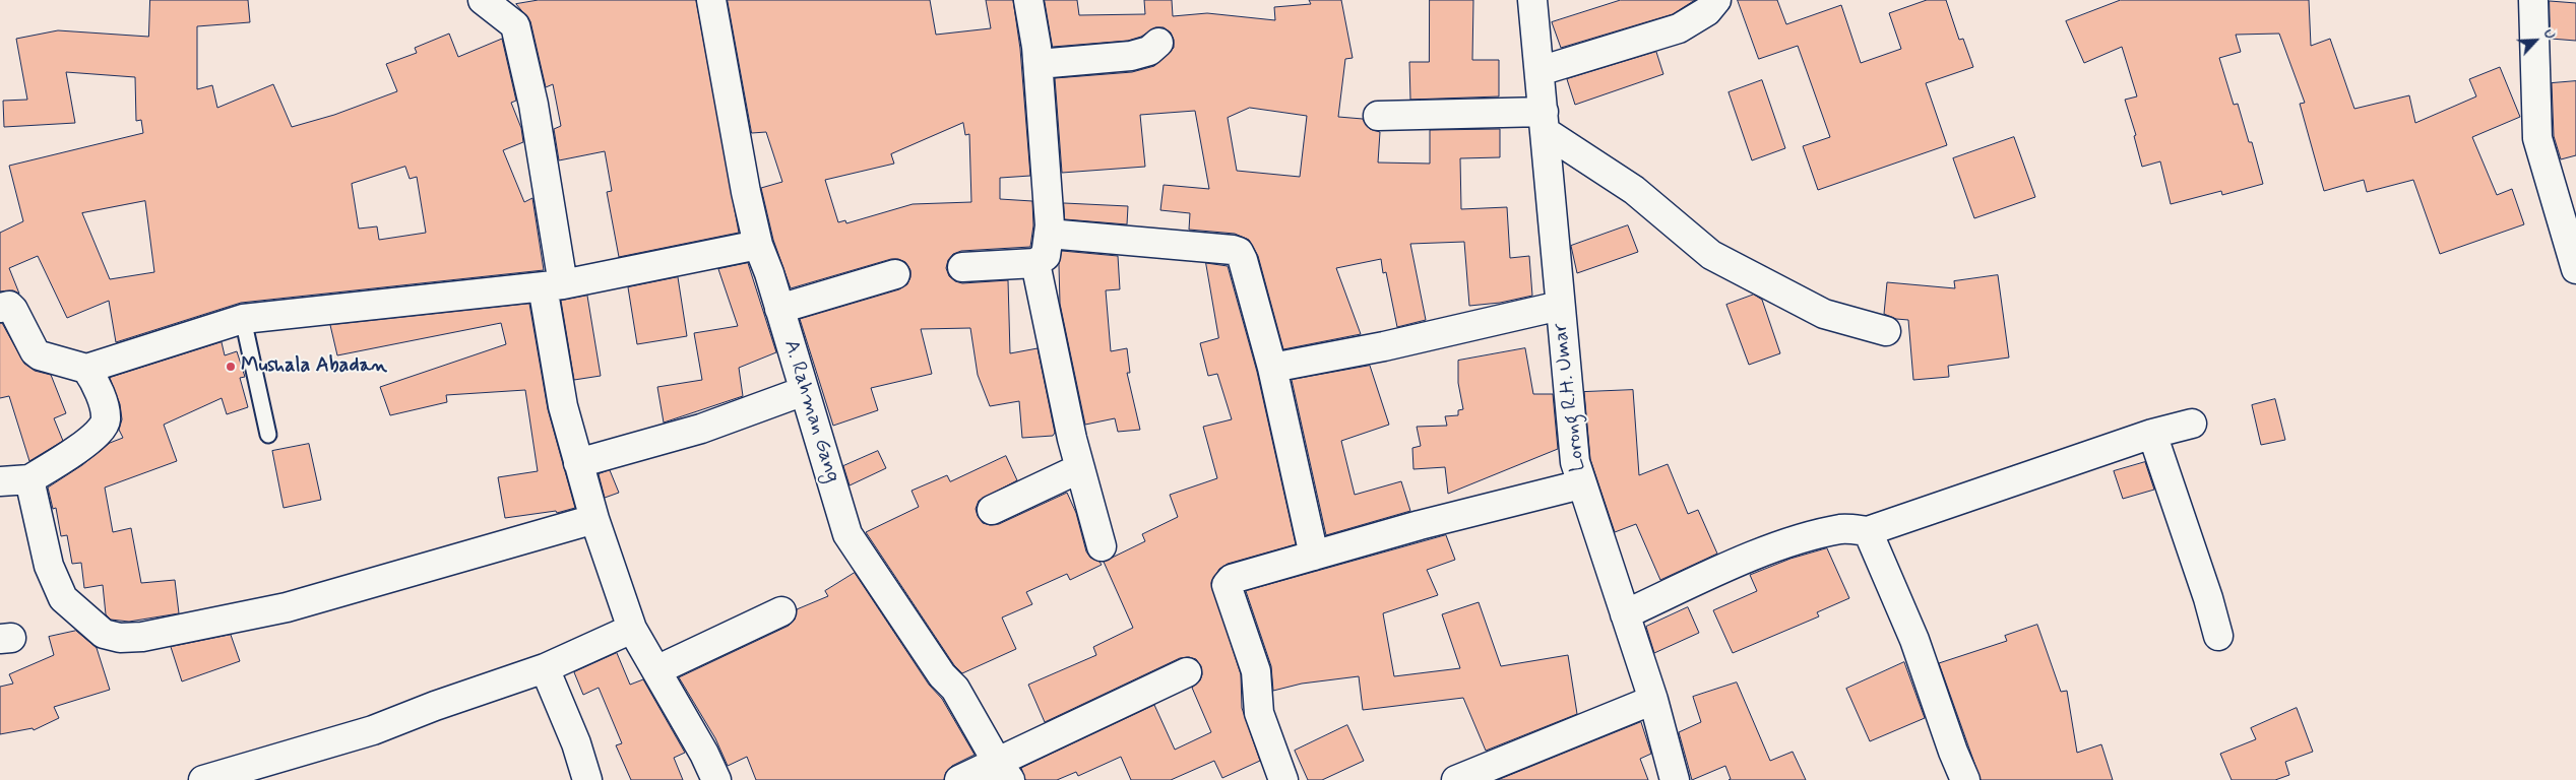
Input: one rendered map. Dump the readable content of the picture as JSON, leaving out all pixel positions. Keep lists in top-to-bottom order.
{
  "streets": {
    "street": ["Lorong R.H. Umar", "A. Rahman Gang"]
  },
  "places": ["Mushala Abadan"],
  "north": "top right"
}
